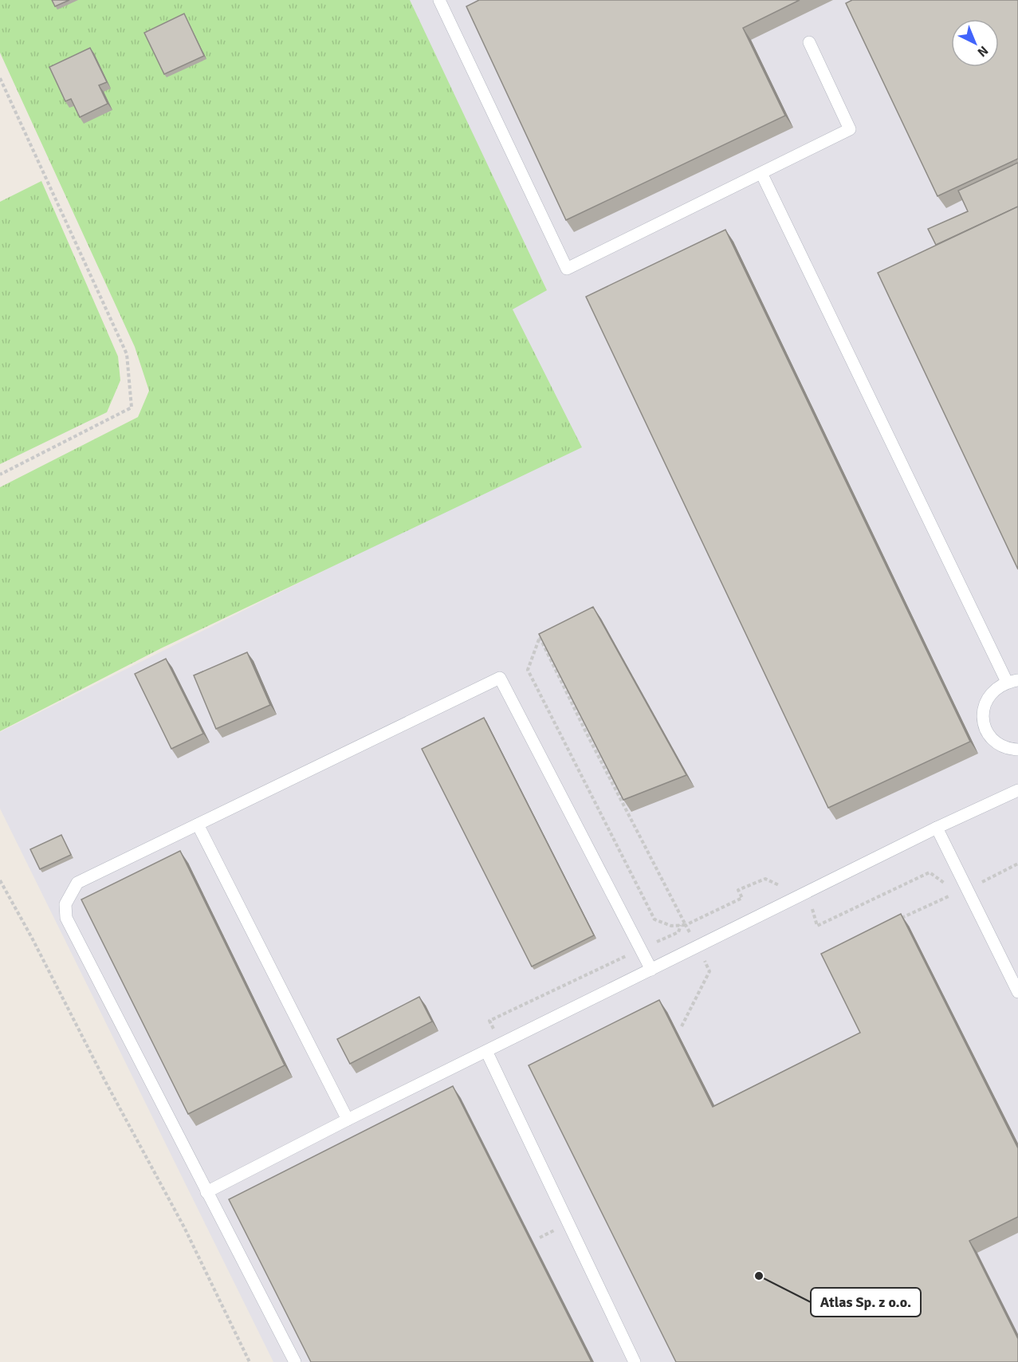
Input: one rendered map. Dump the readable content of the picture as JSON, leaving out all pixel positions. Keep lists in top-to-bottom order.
{
  "places": ["Atlas Sp. z o.o."],
  "north": "bottom right"
}
